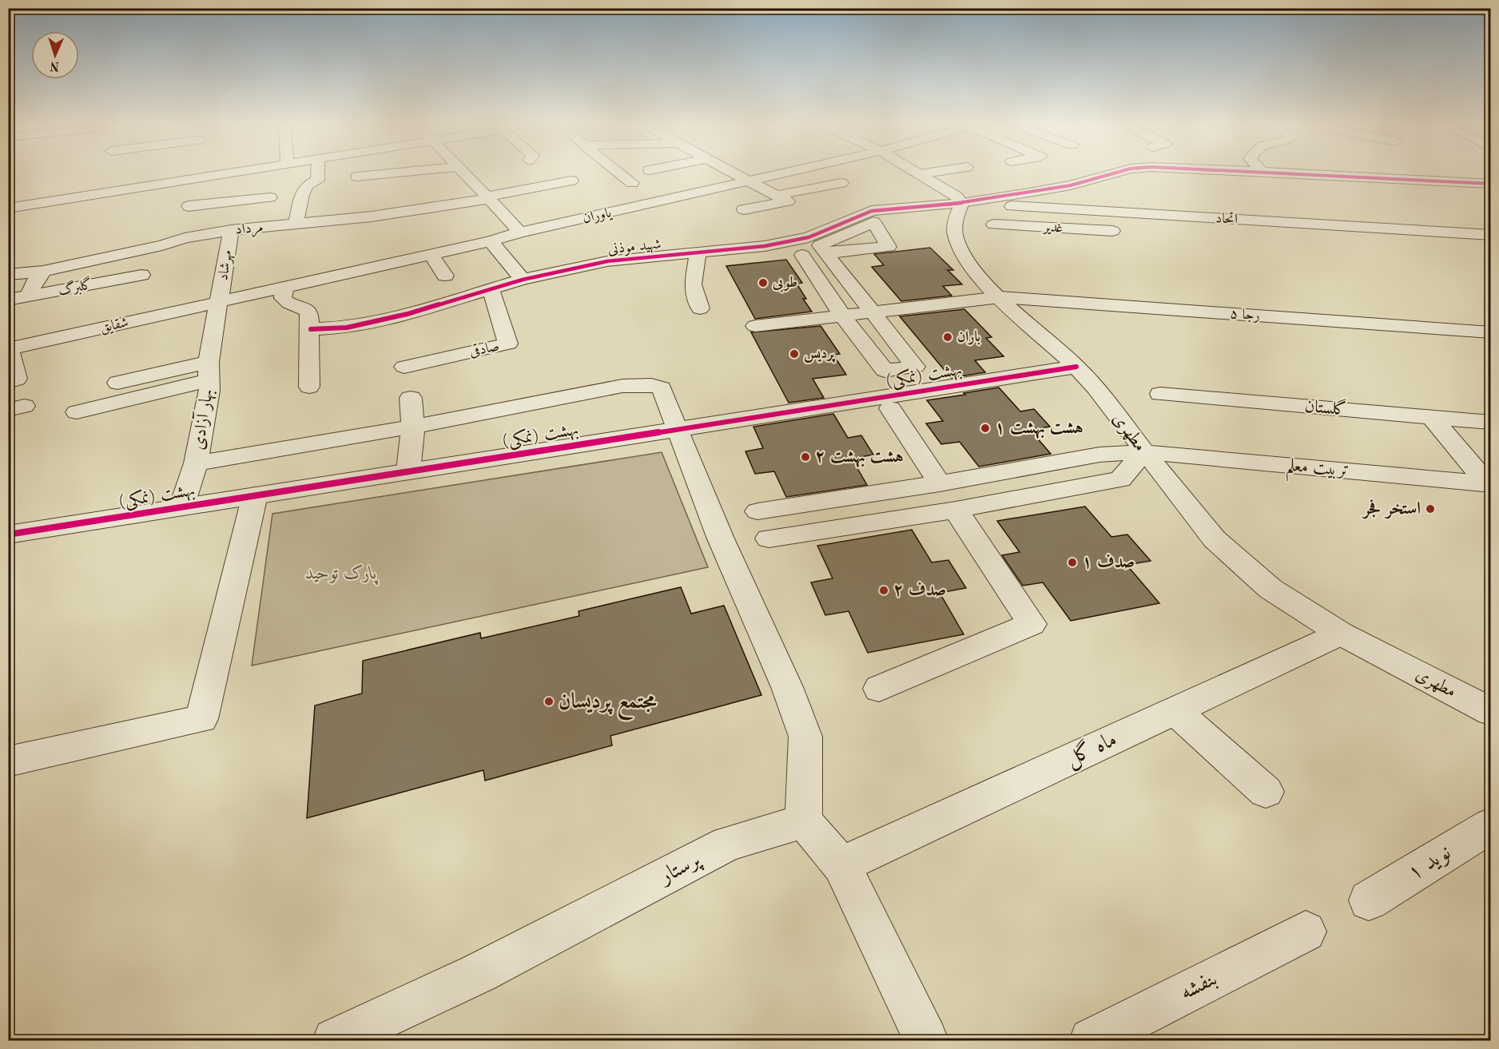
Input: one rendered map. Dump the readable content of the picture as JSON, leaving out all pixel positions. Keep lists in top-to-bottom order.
{
  "streets": {
    "street": [
      "یاوران",
      "اتحاد",
      "غدیر",
      "مرداد",
      "شهید موذنی",
      "مهرشاد",
      "گلبرگ",
      "رجا ۵",
      "شقایق",
      "صادقی",
      "بهشت (نمکی)",
      "گلستان",
      "بهار آزادی",
      "مطهری",
      "تربیت معلم",
      "ماه گل",
      "نوید ۱",
      "پرستار",
      "بنفشه"
    ]
  },
  "crossings": [
    ["یاوران", "مهرشاد"],
    ["یاوران", "شقایق"],
    ["یاوران", "بهار آزادی"],
    ["اتحاد", "شهید موذنی"],
    ["اتحاد", "مطهری"],
    ["مرداد", "مهرشاد"],
    ["شهید موذنی", "صادقی"],
    ["شهید موذنی", "مطهری"],
    ["مهرشاد", "شقایق"],
    ["مهرشاد", "بهار آزادی"],
    ["رجا ۵", "مطهری"],
    ["شقایق", "بهار آزادی"],
    ["بهشت (نمکی)", "بهار آزادی"],
    ["بهشت (نمکی)", "مطهری"],
    ["مطهری", "تربیت معلم"],
    ["مطهری", "ماه گل"]
  ],
  "parks": ["پارک توحید"],
  "places": [
    "طوبی",
    "باران",
    "پردیس",
    "هشت بهشت ۱",
    "هشت بهشت ۲",
    "استخر فجر",
    "صدف ۱",
    "صدف ۲",
    "مجتمع پردیسان"
  ],
  "north": "bottom"
}
